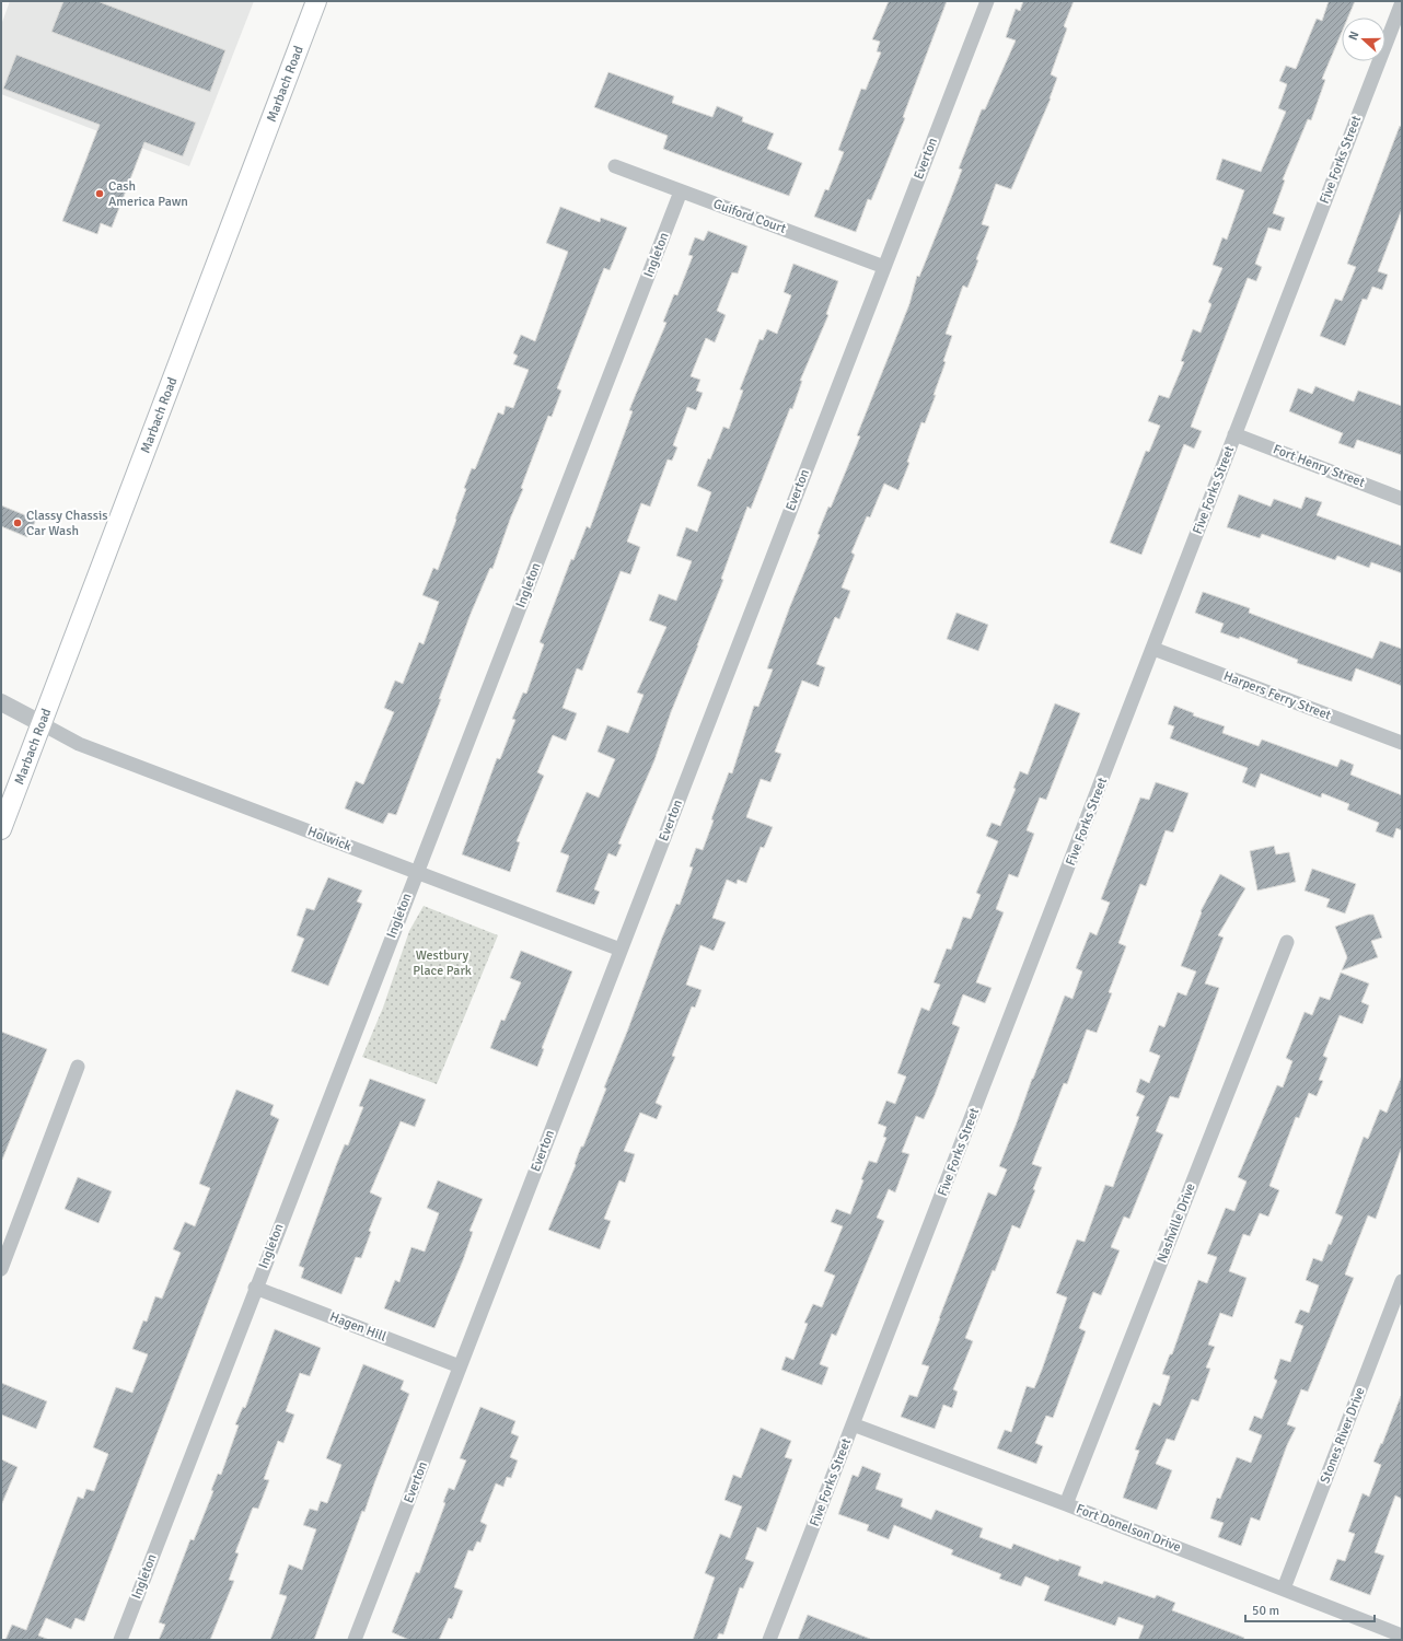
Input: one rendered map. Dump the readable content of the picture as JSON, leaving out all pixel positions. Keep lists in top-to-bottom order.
{
  "streets": {
    "main road": ["Marbach Road"],
    "street": [
      "Everton",
      "Five Forks Street",
      "Guiford Court",
      "Ingleton",
      "Fort Henry Street",
      "Harpers Ferry Street",
      "Holwick",
      "Nashville Drive",
      "Hagen Hill",
      "Stones River Drive",
      "Fort Donelson Drive"
    ]
  },
  "crossings": [
    ["Marbach Road", "Holwick"],
    ["Everton", "Guiford Court"],
    ["Everton", "Holwick"],
    ["Everton", "Hagen Hill"],
    ["Five Forks Street", "Fort Henry Street"],
    ["Five Forks Street", "Harpers Ferry Street"],
    ["Five Forks Street", "Fort Donelson Drive"],
    ["Guiford Court", "Ingleton"],
    ["Ingleton", "Holwick"],
    ["Ingleton", "Hagen Hill"],
    ["Nashville Drive", "Fort Donelson Drive"],
    ["Stones River Drive", "Fort Donelson Drive"]
  ],
  "parks": ["Westbury Place Park"],
  "places": ["Cash America Pawn", "Classy Chassis Car Wash"],
  "scale_bar": "50 m",
  "north": "left"
}
